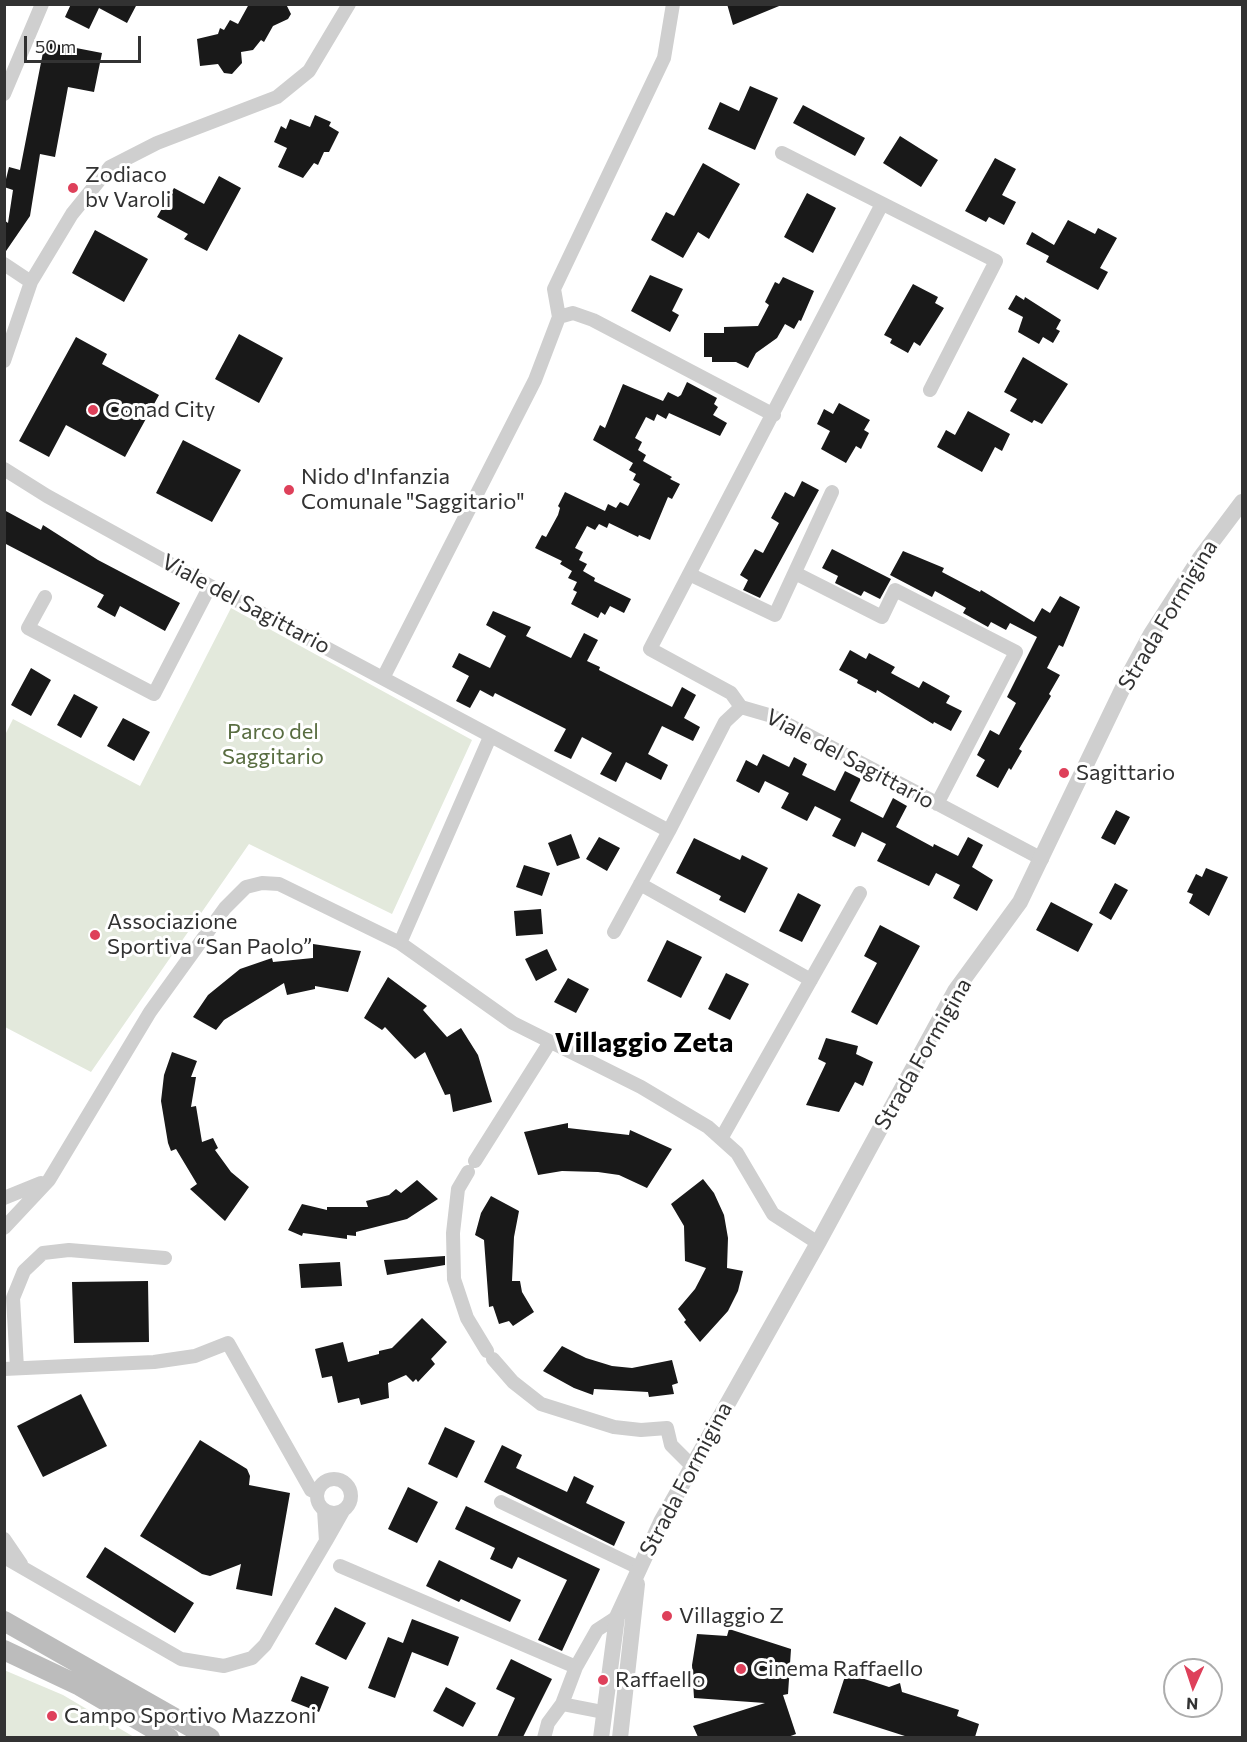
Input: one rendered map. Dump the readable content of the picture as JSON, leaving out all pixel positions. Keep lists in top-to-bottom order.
{
  "streets": {
    "street": ["Viale del Sagittario", "Strada Formigina"]
  },
  "crossings": [
    ["Viale del Sagittario", "Strada Formigina"]
  ],
  "districts": ["Villaggio Zeta"],
  "parks": ["Parco del Saggitario"],
  "places": [
    "Zodiaco bv Varoli",
    "Conad City",
    "Nido d'Infanzia Comunale \"Saggitario\"",
    "Sagittario",
    "Associazione Sportiva “San Paolo”",
    "Villaggio Z",
    "Cinema Raffaello",
    "Raffaello",
    "Campo Sportivo Mazzoni"
  ],
  "scale_bar": "50 m",
  "north": "bottom"
}
